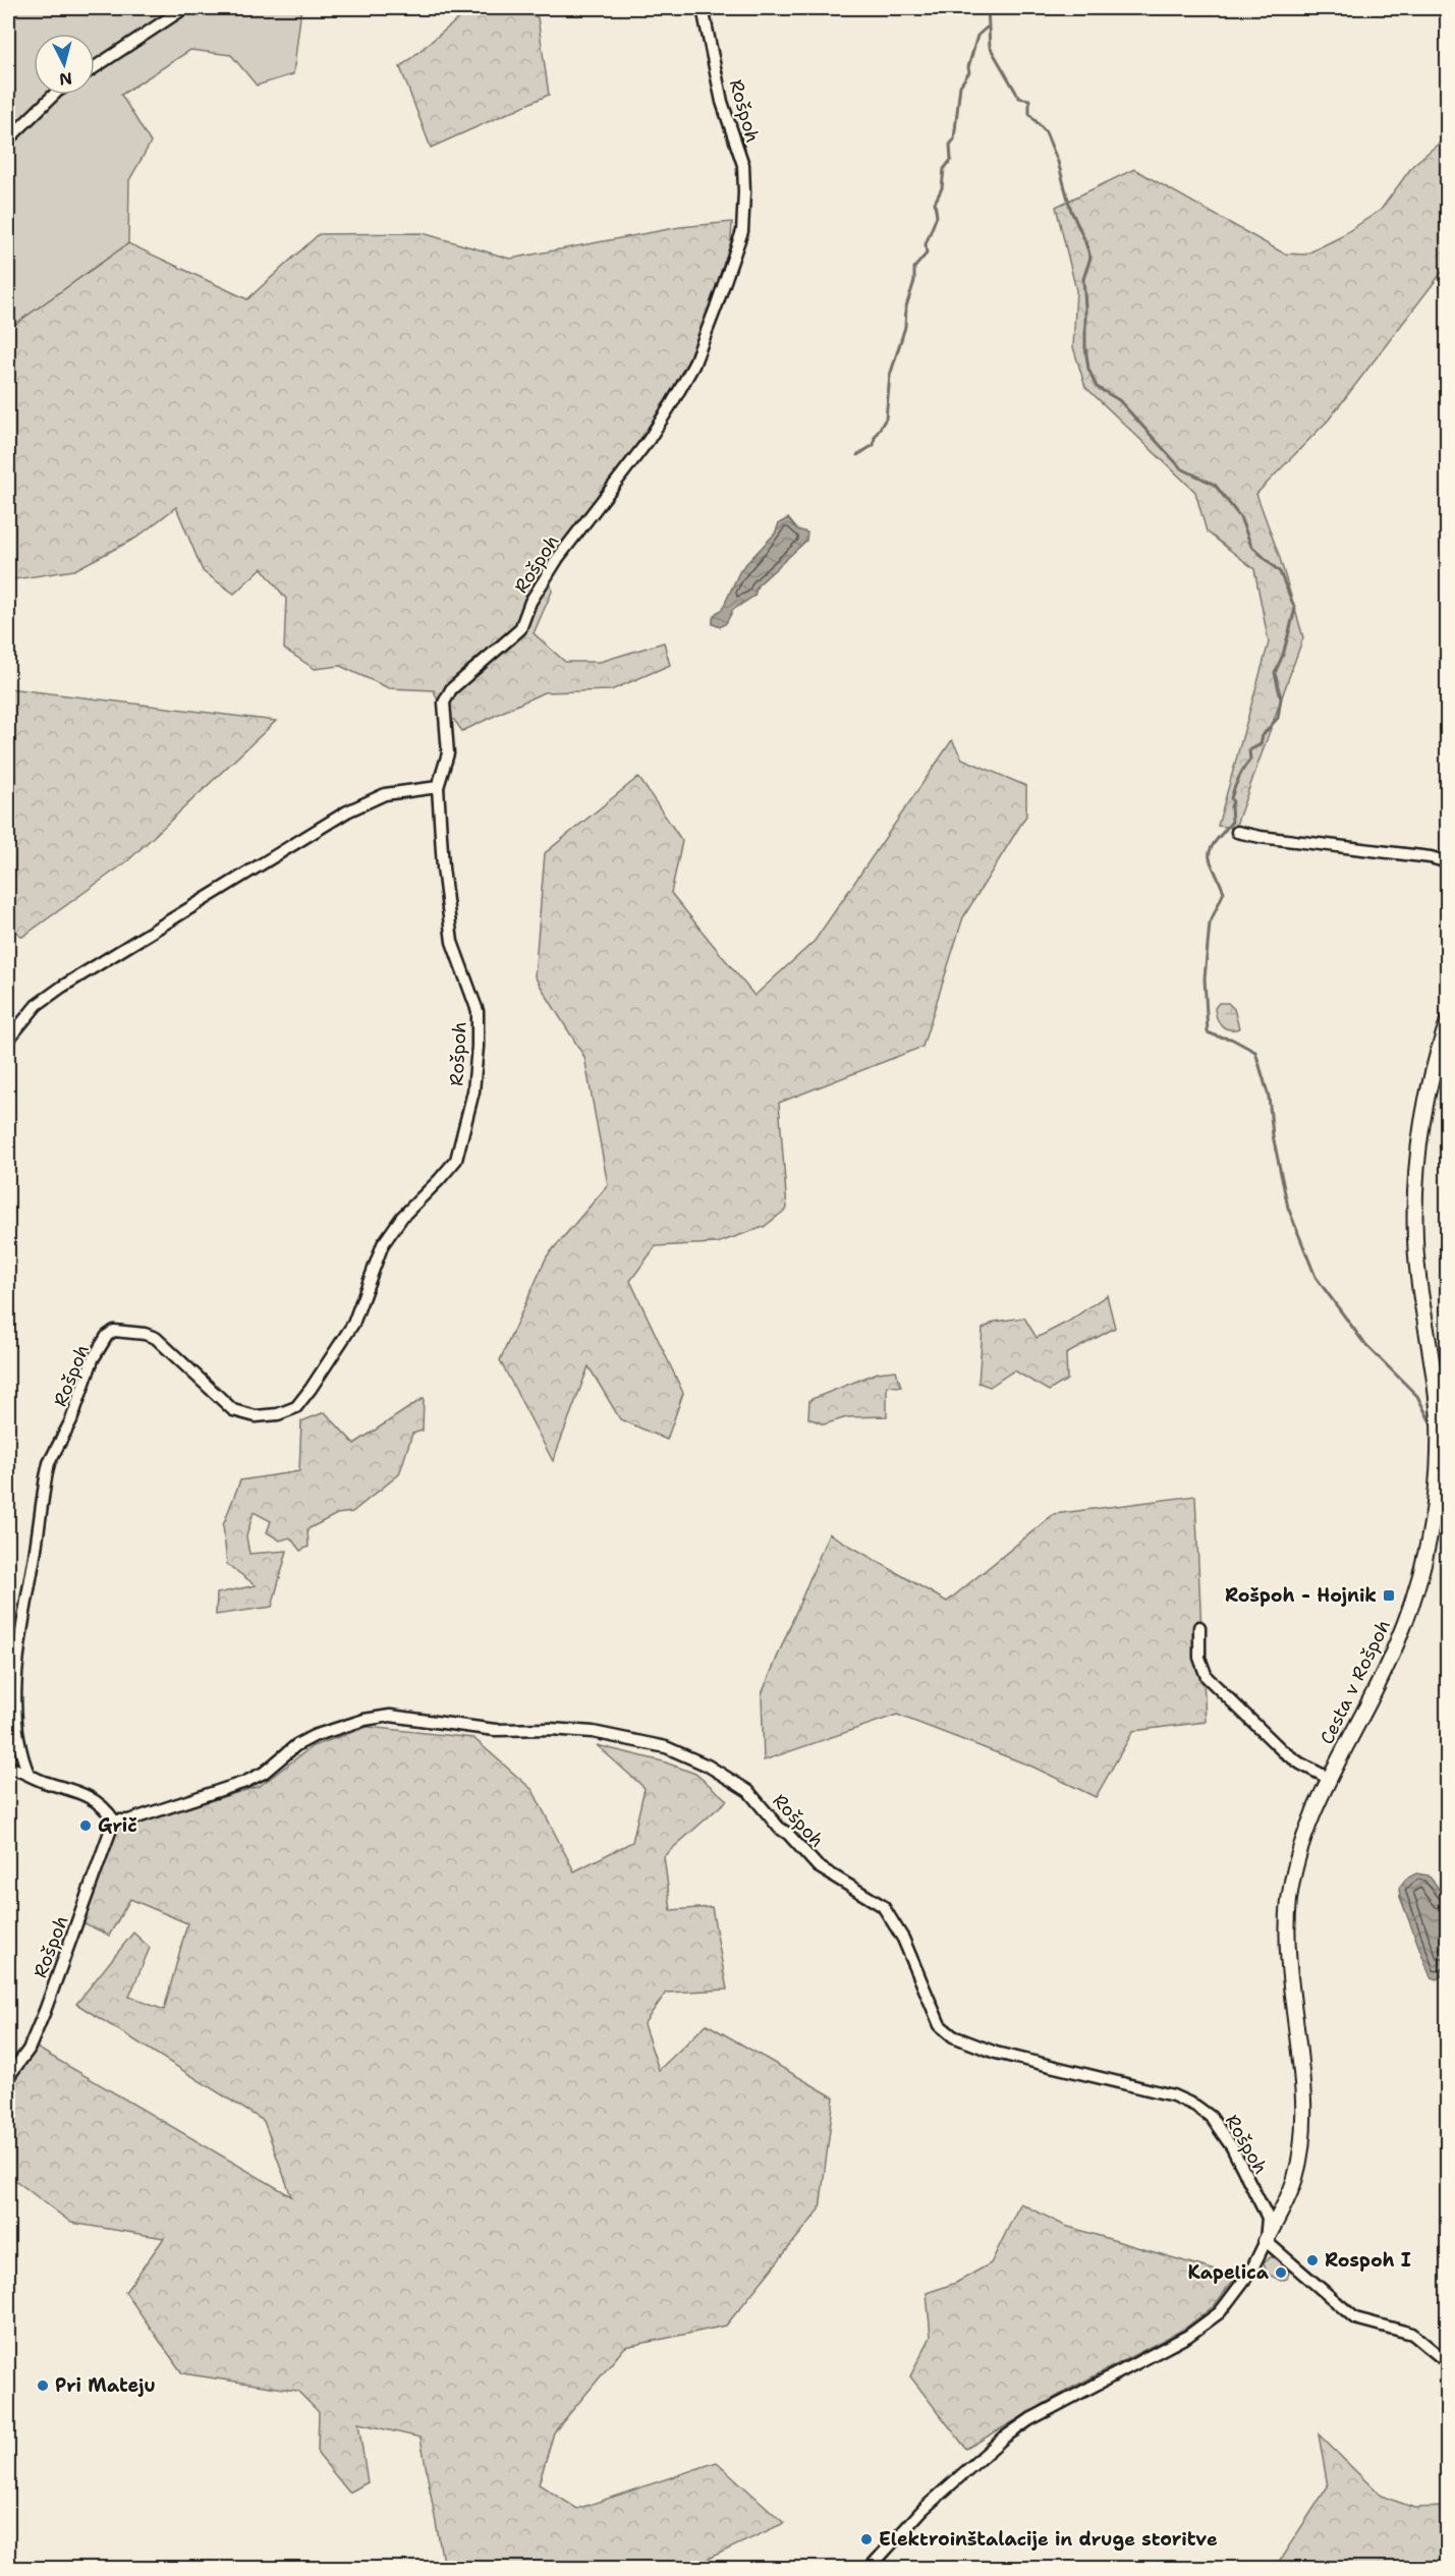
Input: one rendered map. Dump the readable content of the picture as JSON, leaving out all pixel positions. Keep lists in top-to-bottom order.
{
  "streets": {
    "street": ["Rošpoh", "Cesta v Rošpoh"]
  },
  "crossings": [
    ["Rošpoh", "Cesta v Rošpoh"]
  ],
  "places": {
    "transit": ["Rošpoh - Hojnik"],
    "other": [
      "Grič",
      "Rospoh I",
      "Kapelica",
      "Pri Mateju",
      "Elektroinštalacije in druge storitve"
    ]
  },
  "north": "bottom"
}
